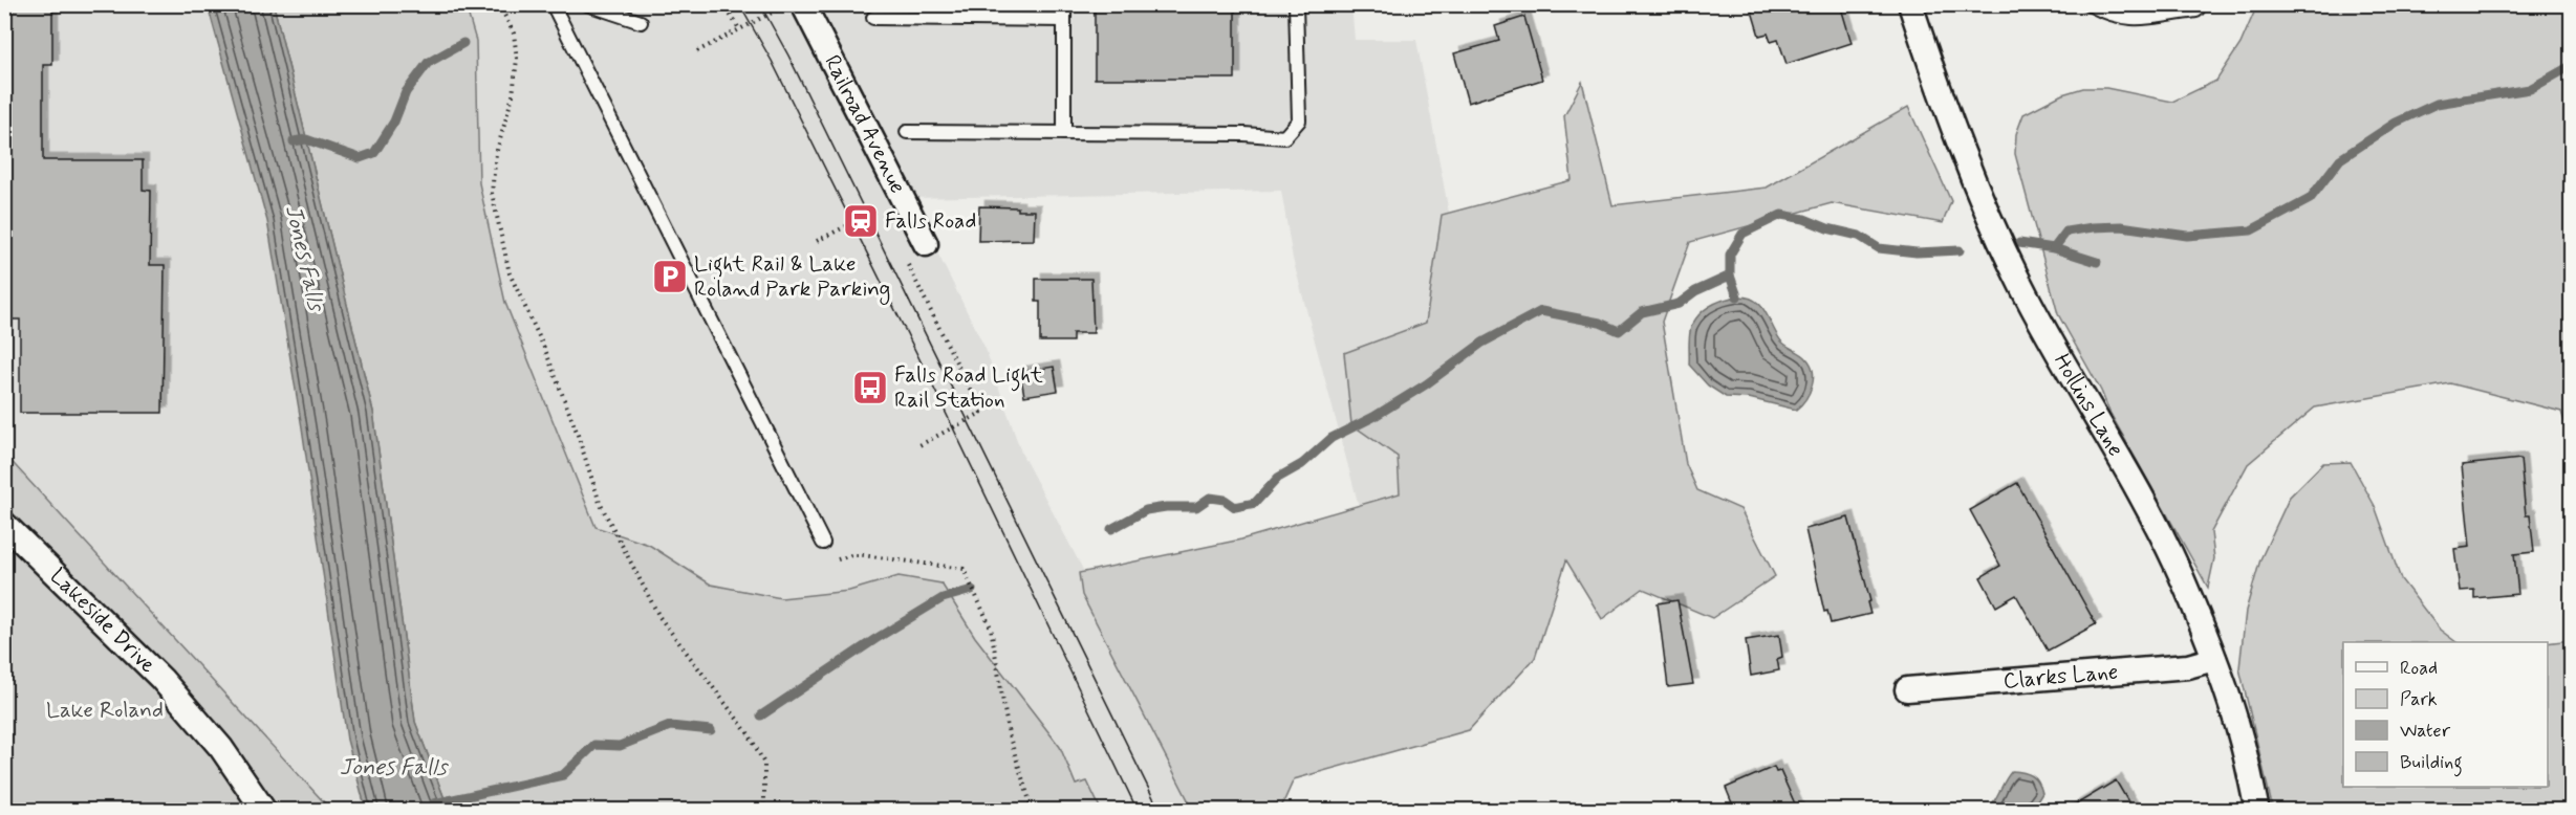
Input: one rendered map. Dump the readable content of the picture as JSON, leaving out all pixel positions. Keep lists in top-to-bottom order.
{
  "streets": {
    "street": [
      "Railroad Avenue",
      "Hollins Lane",
      "Lakeside Drive",
      "Clarks Lane"
    ]
  },
  "crossings": [
    ["Hollins Lane", "Clarks Lane"]
  ],
  "water": ["Jones Falls"],
  "parks": ["Lake Roland"],
  "places": {
    "station": ["Falls Road"],
    "parking": ["Light Rail & Lake Roland Park Parking"],
    "bus stop": ["Falls Road Light Rail Station"]
  },
  "legend": [
    "Road",
    "Park",
    "Water",
    "Building"
  ]
}
